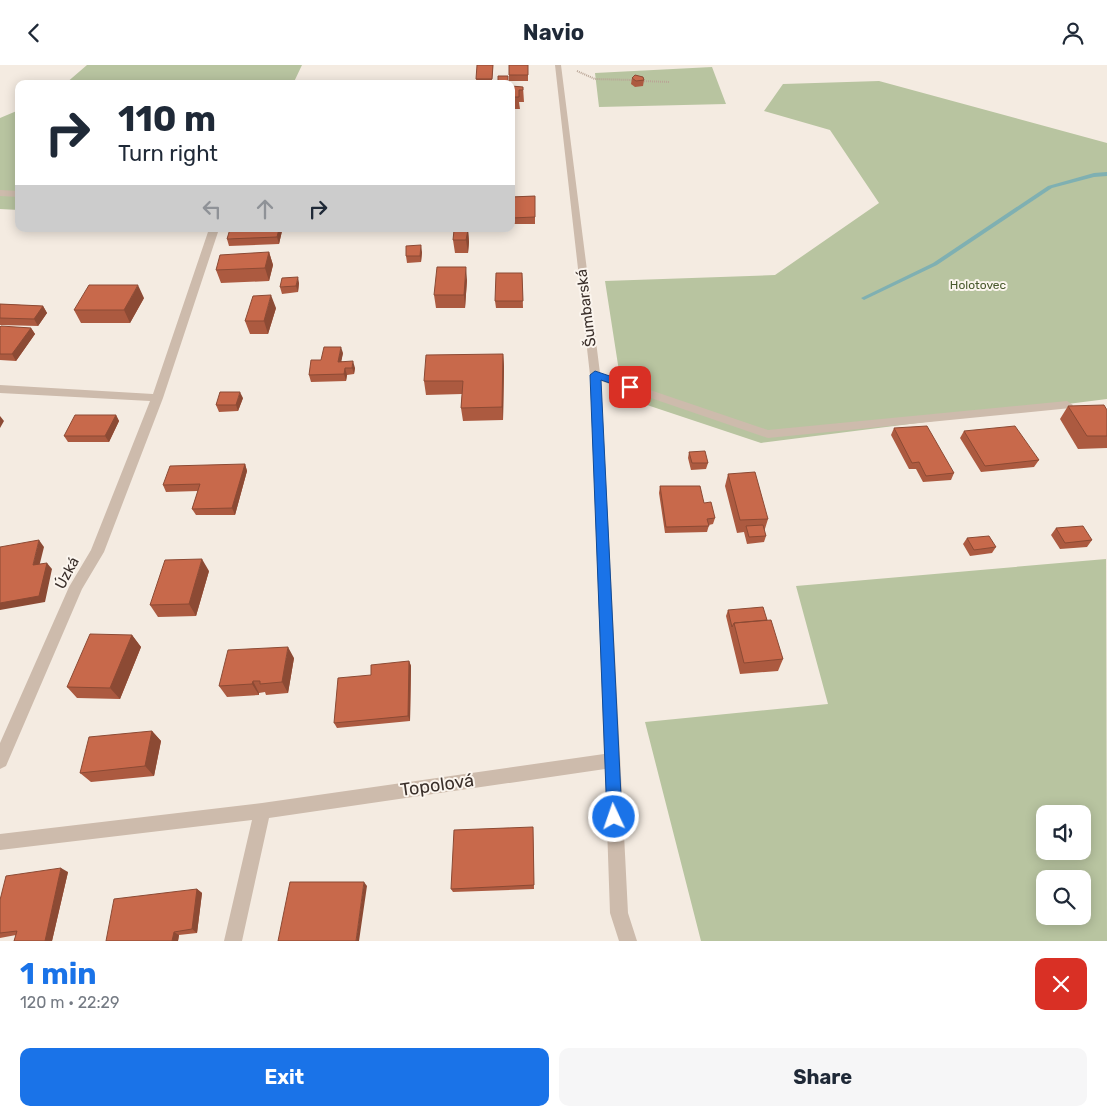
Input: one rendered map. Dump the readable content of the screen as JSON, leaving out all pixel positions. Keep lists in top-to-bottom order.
{
  "streets": {
    "street": ["Šumbarská", "Úzká", "Topolová"]
  },
  "crossings": [
    ["Šumbarská", "Topolová"]
  ],
  "parks": ["Holotovec"],
  "page": {
    "header": "Navio",
    "turn": ["110 m", "Turn right"],
    "heading": ["1 min", "120 m · 22:29"],
    "buttons": ["Exit", "Share"]
  }
}
